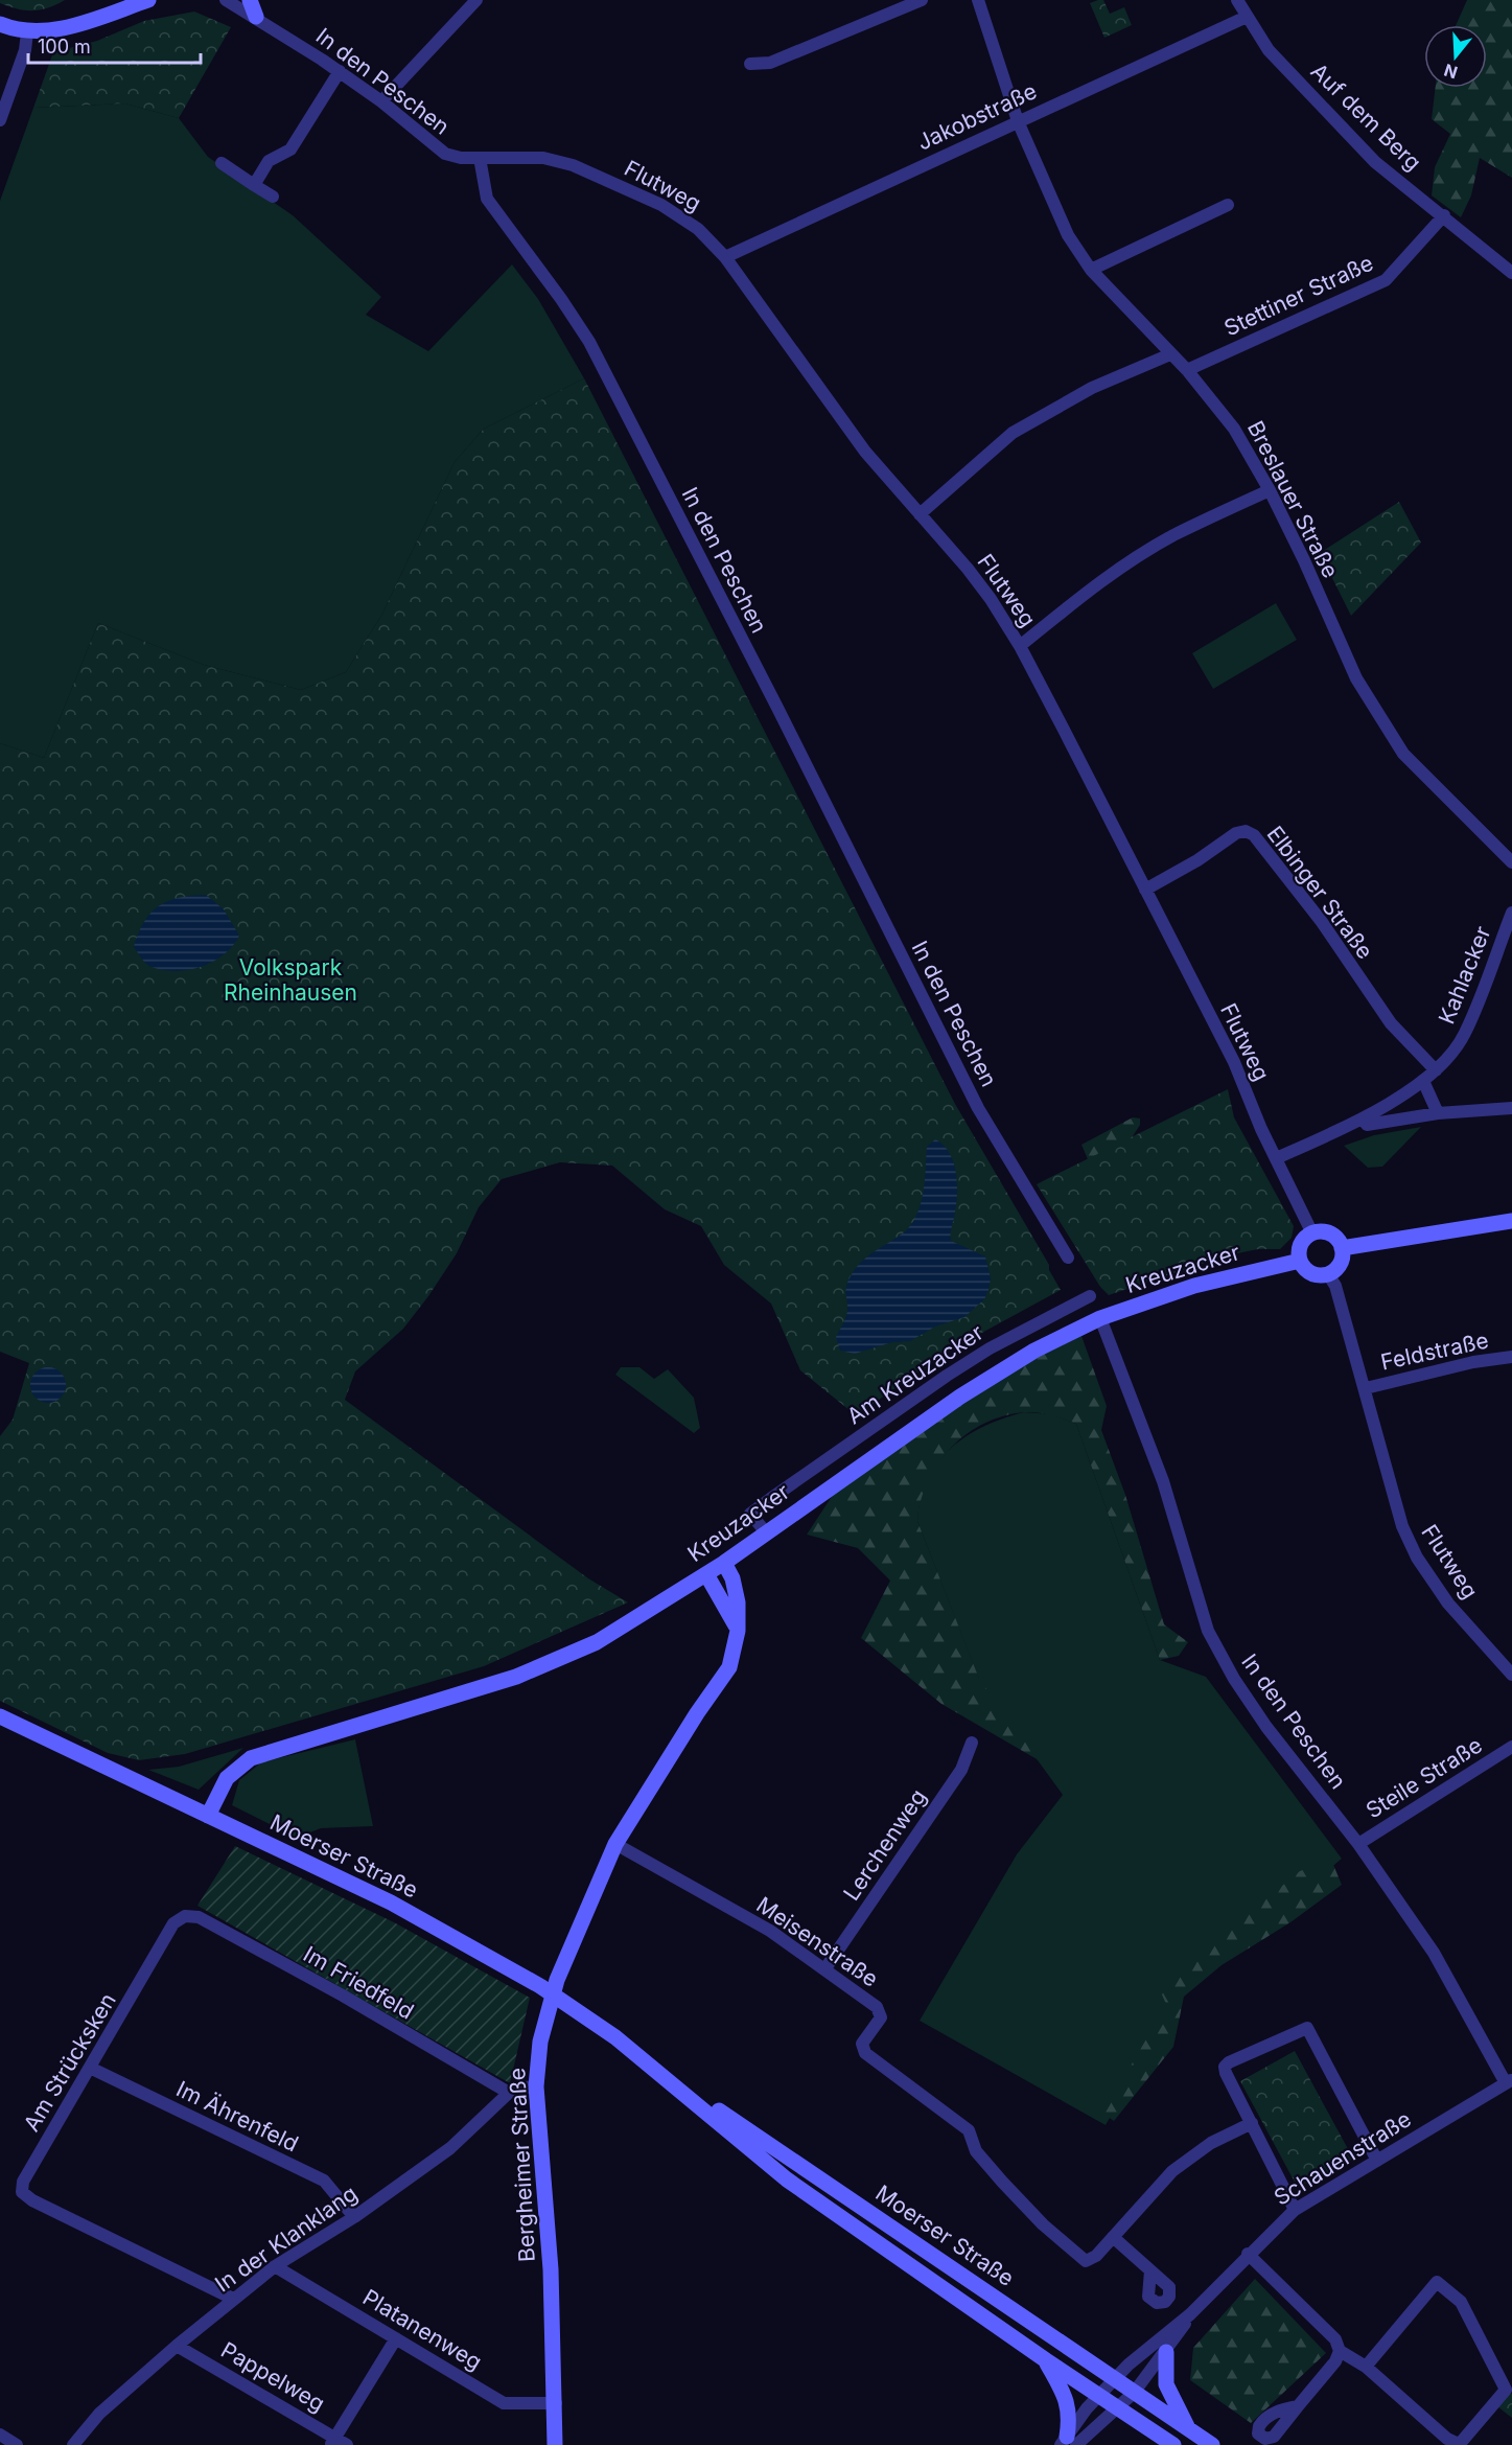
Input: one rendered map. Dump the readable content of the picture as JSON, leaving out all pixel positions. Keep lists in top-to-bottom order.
{
  "streets": {
    "street": [
      "In den Peschen",
      "Jakobstraße",
      "Auf dem Berg",
      "Flutweg",
      "Stettiner Straße",
      "Breslauer Straße",
      "Elbinger Straße",
      "Kahlacker",
      "Kreuzacker",
      "Feldstraße",
      "Am Kreuzacker",
      "Steile Straße",
      "Lerchenweg",
      "Moerser Straße",
      "Meisenstraße",
      "Im Friedfeld",
      "Am Strücksken",
      "Im Ährenfeld",
      "Schauenstraße",
      "Bergheimer Straße",
      "In der Klanklang",
      "Platanenweg",
      "Pappelweg"
    ]
  },
  "crossings": [
    ["In den Peschen", "Flutweg"],
    ["In den Peschen", "Kreuzacker"],
    ["In den Peschen", "Steile Straße"],
    ["In den Peschen", "Schauenstraße"],
    ["Jakobstraße", "Auf dem Berg"],
    ["Jakobstraße", "Flutweg"],
    ["Jakobstraße", "Breslauer Straße"],
    ["Auf dem Berg", "Stettiner Straße"],
    ["Flutweg", "Elbinger Straße"],
    ["Flutweg", "Kahlacker"],
    ["Flutweg", "Kreuzacker"],
    ["Flutweg", "Feldstraße"],
    ["Stettiner Straße", "Breslauer Straße"],
    ["Elbinger Straße", "Kahlacker"],
    ["Kreuzacker", "Am Kreuzacker"],
    ["Kreuzacker", "Moerser Straße"],
    ["Kreuzacker", "Bergheimer Straße"],
    ["Lerchenweg", "Meisenstraße"],
    ["Moerser Straße", "Schauenstraße"],
    ["Moerser Straße", "Bergheimer Straße"],
    ["Meisenstraße", "Bergheimer Straße"],
    ["Im Friedfeld", "Am Strücksken"],
    ["Im Friedfeld", "In der Klanklang"],
    ["Am Strücksken", "Im Ährenfeld"],
    ["Am Strücksken", "In der Klanklang"],
    ["Im Ährenfeld", "In der Klanklang"],
    ["Bergheimer Straße", "Platanenweg"],
    ["In der Klanklang", "Platanenweg"],
    ["In der Klanklang", "Pappelweg"]
  ],
  "parks": ["Volkspark Rheinhausen"],
  "scale_bar": "100 m",
  "north": "bottom"
}
